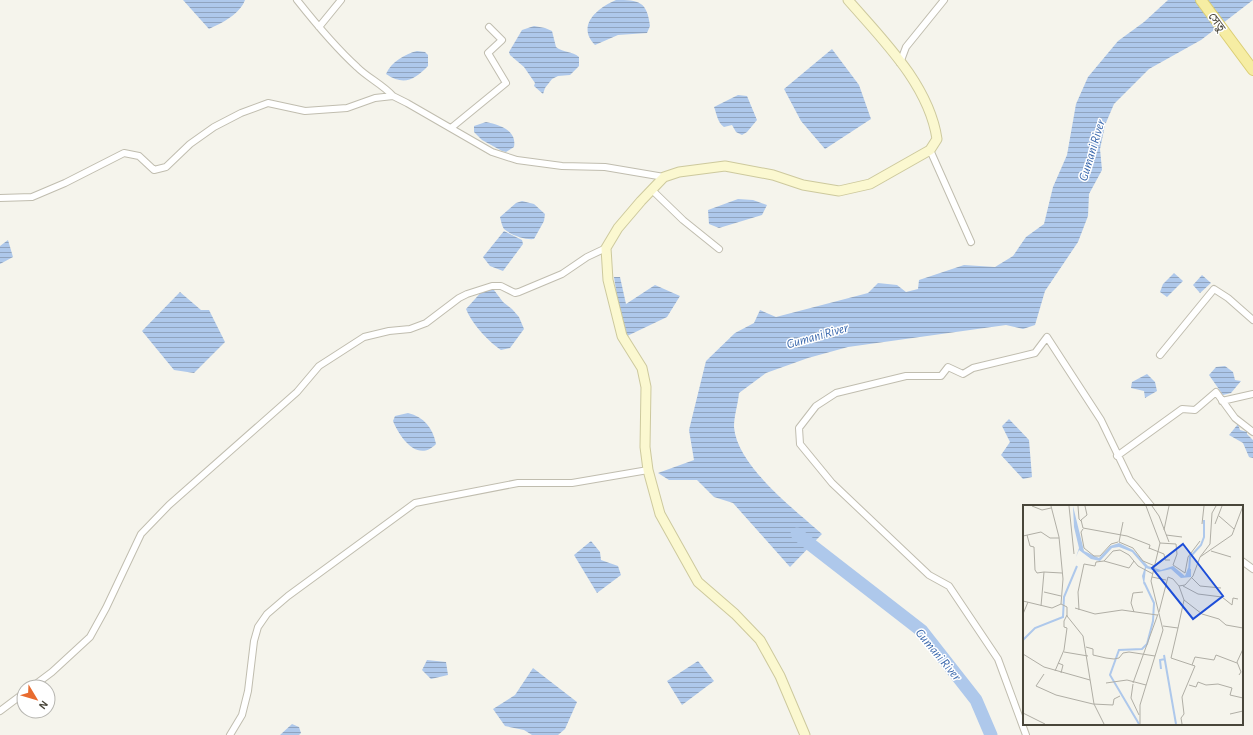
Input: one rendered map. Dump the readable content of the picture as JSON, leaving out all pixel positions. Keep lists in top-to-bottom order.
{
  "streets": {
    "main road": ["সেতু"]
  },
  "water": ["Gumani River"],
  "north": "bottom right"
}
